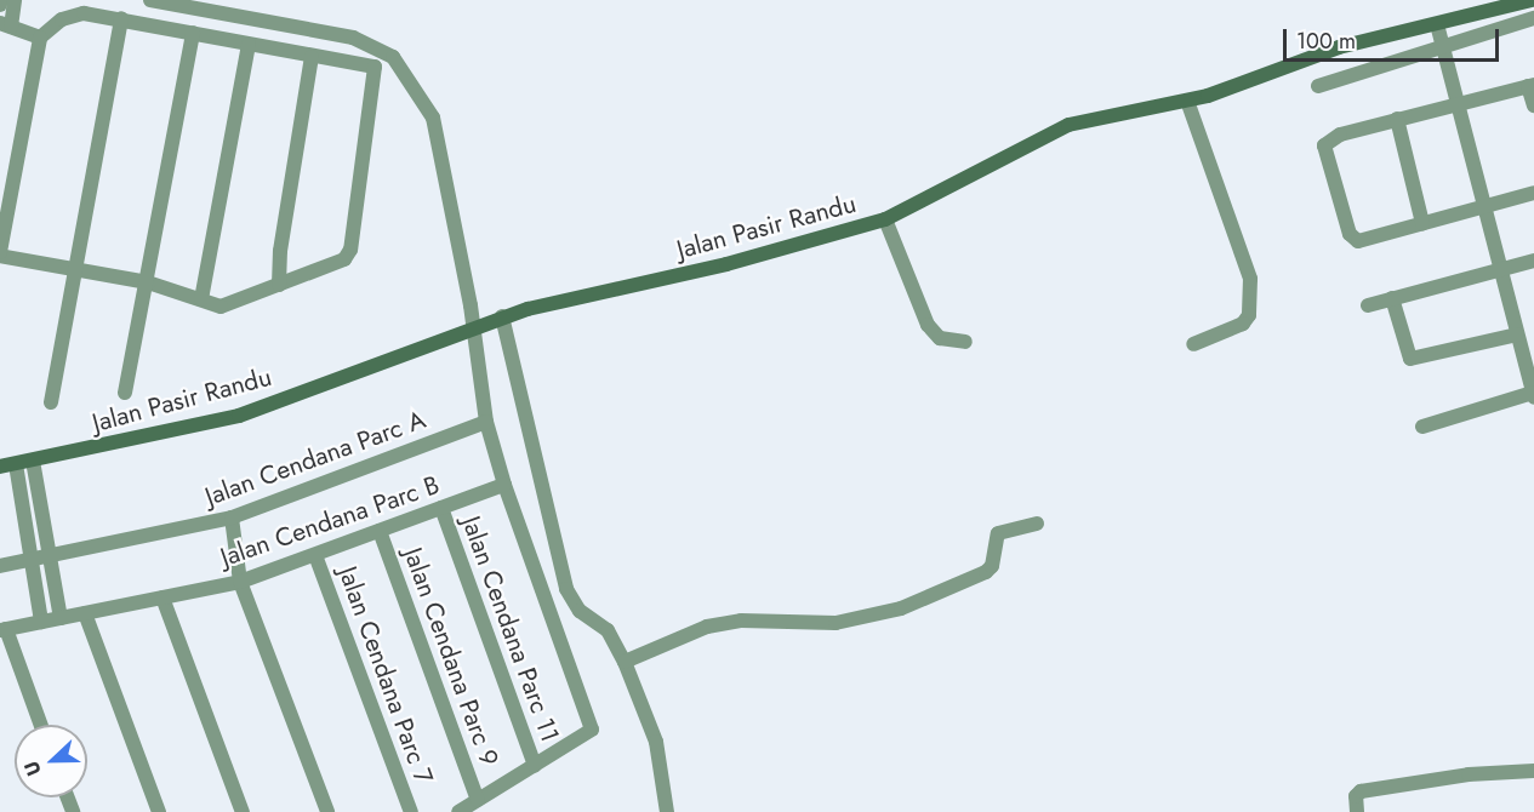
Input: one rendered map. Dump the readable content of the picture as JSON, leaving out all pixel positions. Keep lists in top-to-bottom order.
{
  "streets": {
    "main road": ["Jalan Pasir Randu"],
    "street": [
      "Jalan Cendana Parc A",
      "Jalan Cendana Parc B",
      "Jalan Cendana Parc 11",
      "Jalan Cendana Parc 9",
      "Jalan Cendana Parc 7"
    ]
  },
  "crossings": [
    ["Jalan Cendana Parc B", "Jalan Cendana Parc 11"],
    ["Jalan Cendana Parc B", "Jalan Cendana Parc 9"],
    ["Jalan Cendana Parc B", "Jalan Cendana Parc 7"]
  ],
  "scale_bar": "100 m",
  "north": "left"
}
